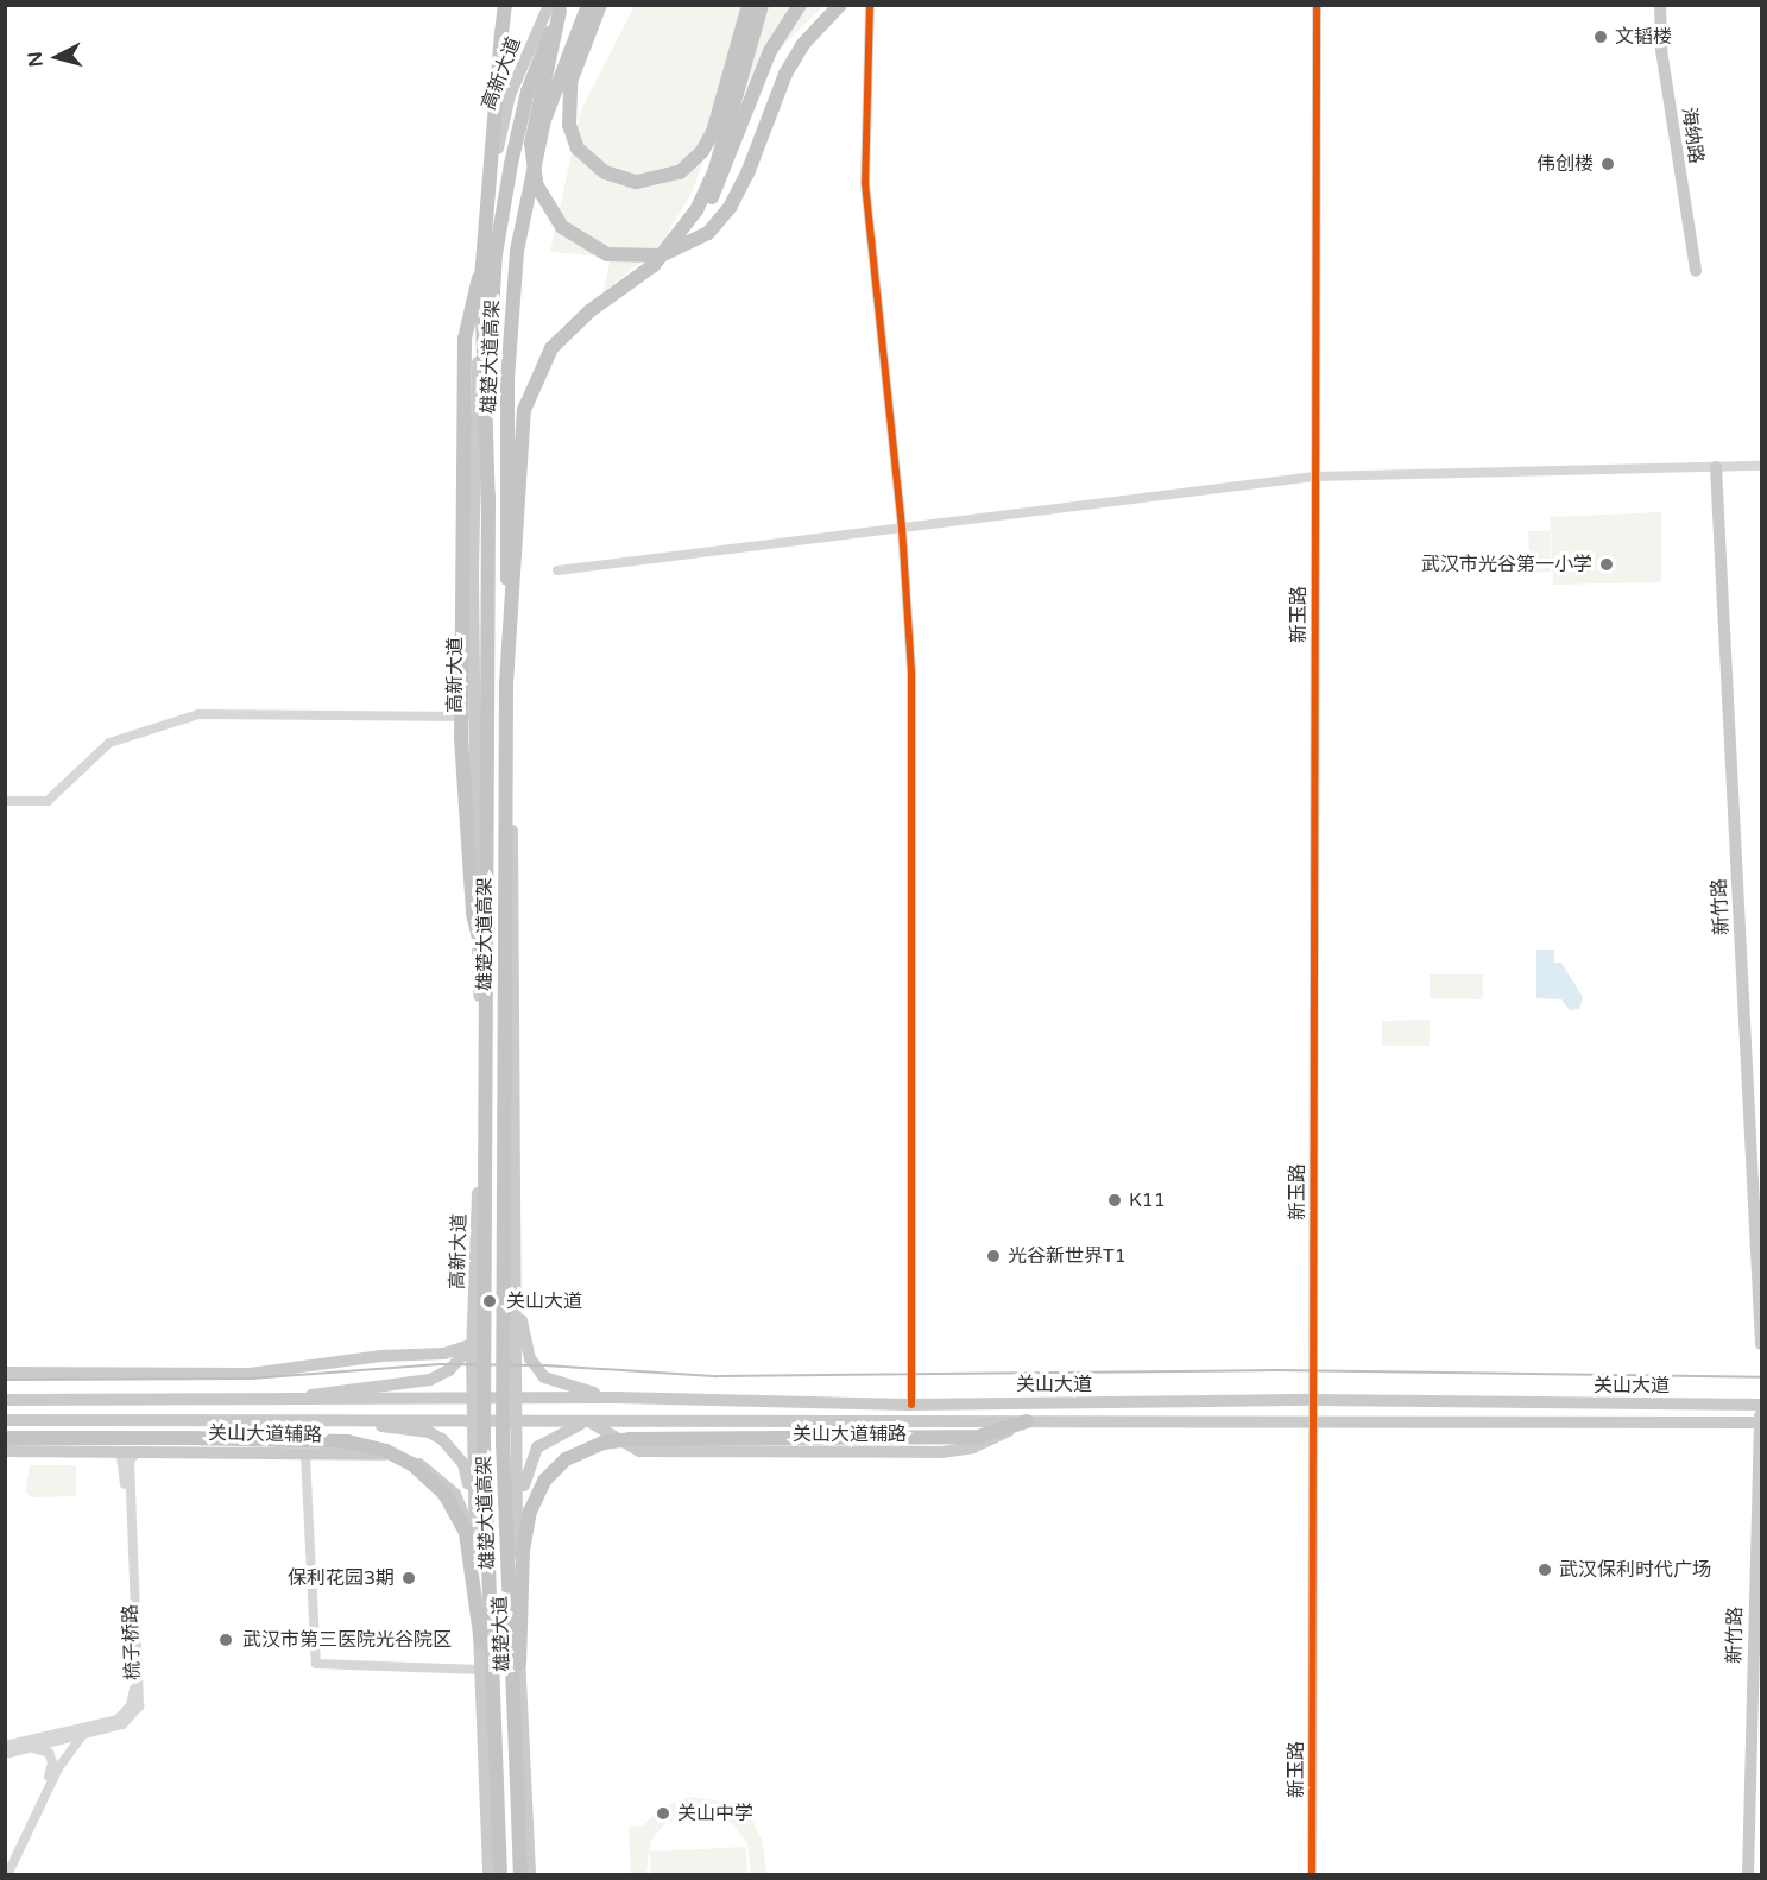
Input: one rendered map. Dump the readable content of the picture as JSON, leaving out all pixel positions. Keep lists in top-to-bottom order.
{
  "streets": {
    "highway": ["雄楚大道高架"],
    "main road": [
      "高新大道",
      "海纳路",
      "新竹路",
      "关山大道",
      "关山大道辅路",
      "雄楚大道"
    ],
    "street": ["新玉路", "梳子桥路"]
  },
  "crossings": [
    ["高新大道", "雄楚大道高架"],
    ["高新大道", "雄楚大道"],
    ["新玉路", "关山大道"],
    ["新竹路", "关山大道"],
    ["关山大道", "关山大道辅路"],
    ["关山大道", "雄楚大道"],
    ["关山大道辅路", "雄楚大道"],
    ["关山大道辅路", "梳子桥路"]
  ],
  "places": [
    "文韬楼",
    "伟创楼",
    "武汉市光谷第一小学",
    "K11",
    "光谷新世界T1",
    "关山大道",
    "武汉保利时代广场",
    "保利花园3期",
    "武汉市第三医院光谷院区",
    "关山中学"
  ],
  "north": "left"
}
